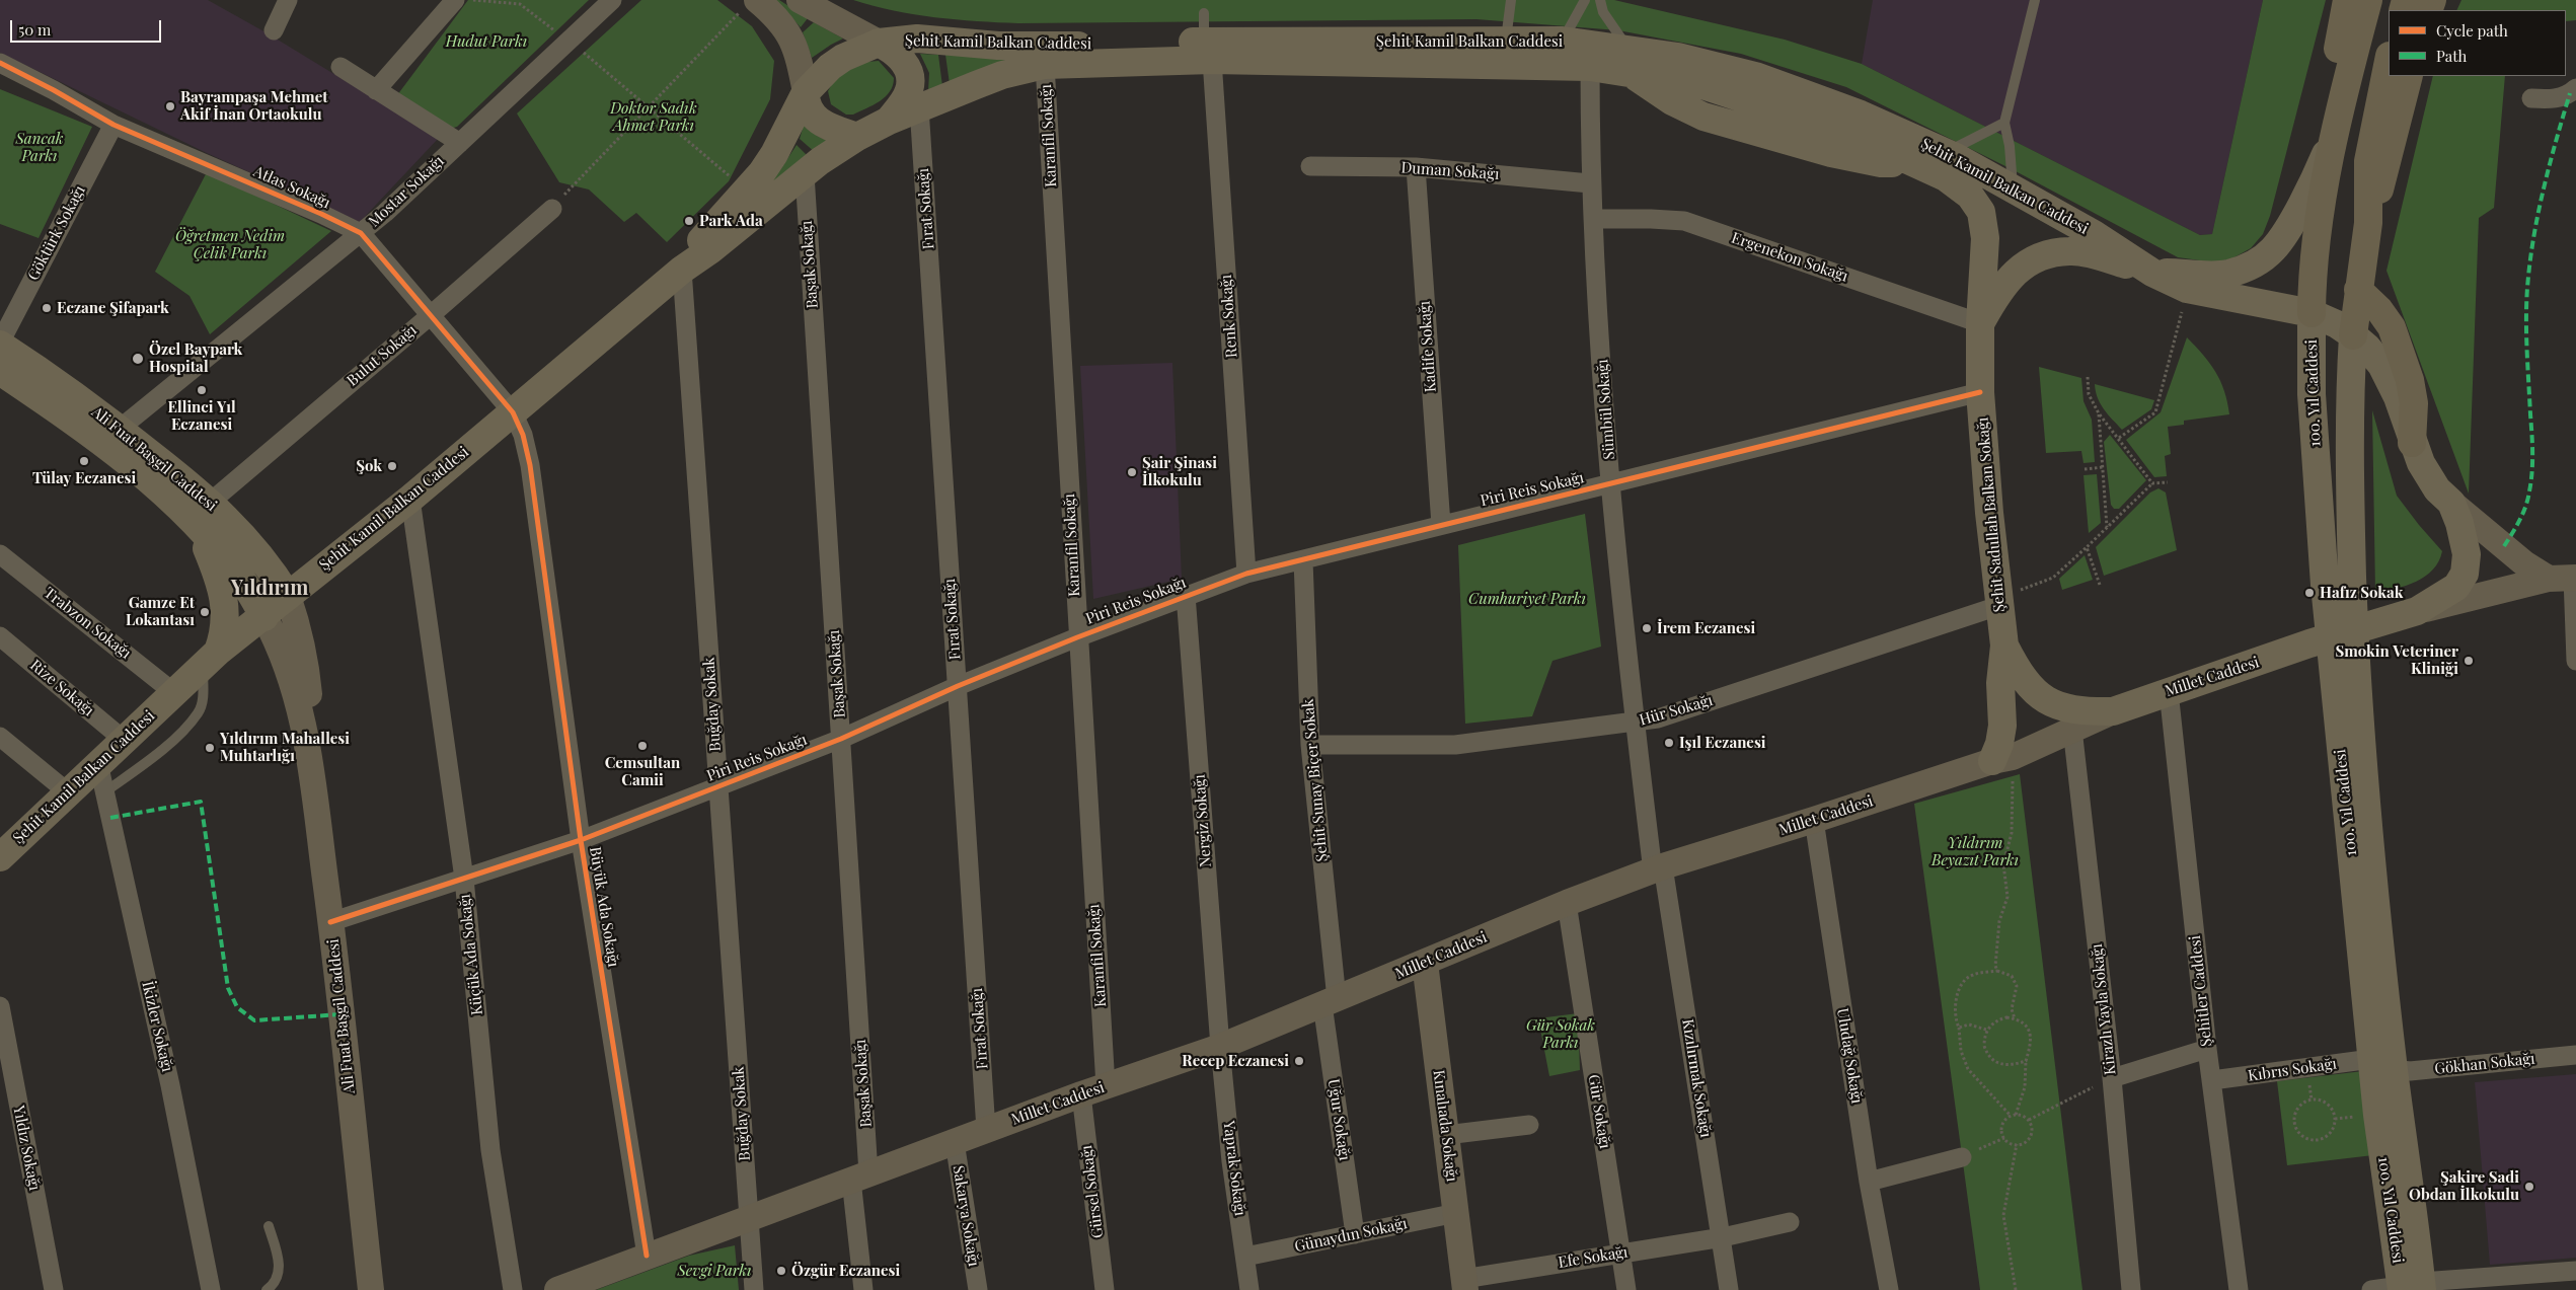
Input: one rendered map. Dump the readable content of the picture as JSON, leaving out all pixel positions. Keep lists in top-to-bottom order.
{
  "streets": {
    "main road": [
      "Şehit Kamil Balkan Caddesi",
      "100. Yıl Caddesi",
      "Ali Fuat Başgil Caddesi",
      "Şehit Sadullah Balkan Sokağı",
      "Millet Caddesi",
      "Kınalıada Sokağı"
    ],
    "street": [
      "Karanfil Sokağı",
      "Duman Sokağı",
      "Atlas Sokağı",
      "Mostar Sokağı",
      "Fırat Sokağı",
      "Göktürk Sokağı",
      "Ergenekon Sokağı",
      "Başak Sokağı",
      "Renk Sokağı",
      "Kadife Sokağı",
      "Bulut Sokağı",
      "Sümbül Sokağı",
      "Piri Reis Sokağı",
      "Trabzon Sokağı",
      "Rize Sokağı",
      "Buğday Sokak",
      "Hür Sokağı",
      "Şehit Sunay Biçer Sokak",
      "Nergiz Sokağı",
      "Büyük Ada Sokağı",
      "Küçük Ada Sokağı",
      "Şehitler Caddesi",
      "Kirazlı Yayla Sokağı",
      "İkizler Sokağı",
      "Uludağ Sokağı",
      "Gökhan Sokağı",
      "Kıbrıs Sokağı",
      "Kızılırmak Sokağı",
      "Gür Sokağı",
      "Uğur Sokağı",
      "Yıldız Sokağı",
      "Yaprak Sokağı",
      "Gürsel Sokağı",
      "Sakarya Sokağı",
      "Günaydın Sokağı",
      "Efe Sokağı"
    ]
  },
  "crossings": [
    ["Şehit Kamil Balkan Caddesi", "Karanfil Sokağı"],
    ["Şehit Kamil Balkan Caddesi", "Atlas Sokağı"],
    ["Şehit Kamil Balkan Caddesi", "Fırat Sokağı"],
    ["Şehit Kamil Balkan Caddesi", "Ergenekon Sokağı"],
    ["Şehit Kamil Balkan Caddesi", "Başak Sokağı"],
    ["Şehit Kamil Balkan Caddesi", "Renk Sokağı"],
    ["Şehit Kamil Balkan Caddesi", "100. Yıl Caddesi"],
    ["Şehit Kamil Balkan Caddesi", "Sümbül Sokağı"],
    ["Şehit Kamil Balkan Caddesi", "Ali Fuat Başgil Caddesi"],
    ["Şehit Kamil Balkan Caddesi", "Şehit Sadullah Balkan Sokağı"],
    ["Şehit Kamil Balkan Caddesi", "Trabzon Sokağı"],
    ["Şehit Kamil Balkan Caddesi", "Millet Caddesi"],
    ["Şehit Kamil Balkan Caddesi", "Rize Sokağı"],
    ["Şehit Kamil Balkan Caddesi", "Buğday Sokak"],
    ["Şehit Kamil Balkan Caddesi", "Büyük Ada Sokağı"],
    ["Şehit Kamil Balkan Caddesi", "Küçük Ada Sokağı"],
    ["Şehit Kamil Balkan Caddesi", "İkizler Sokağı"],
    ["Karanfil Sokağı", "Piri Reis Sokağı"],
    ["Karanfil Sokağı", "Millet Caddesi"],
    ["Karanfil Sokağı", "Gürsel Sokağı"],
    ["Duman Sokağı", "Kadife Sokağı"],
    ["Duman Sokağı", "Sümbül Sokağı"],
    ["Atlas Sokağı", "Mostar Sokağı"],
    ["Atlas Sokağı", "Göktürk Sokağı"],
    ["Atlas Sokağı", "Bulut Sokağı"],
    ["Atlas Sokağı", "Büyük Ada Sokağı"],
    ["Mostar Sokağı", "Ali Fuat Başgil Caddesi"],
    ["Fırat Sokağı", "Piri Reis Sokağı"],
    ["Fırat Sokağı", "Millet Caddesi"],
    ["Göktürk Sokağı", "Ali Fuat Başgil Caddesi"],
    ["Ergenekon Sokağı", "Sümbül Sokağı"],
    ["Ergenekon Sokağı", "Şehit Sadullah Balkan Sokağı"],
    ["Başak Sokağı", "Piri Reis Sokağı"],
    ["Başak Sokağı", "Millet Caddesi"],
    ["Renk Sokağı", "Piri Reis Sokağı"],
    ["Kadife Sokağı", "Piri Reis Sokağı"],
    ["Bulut Sokağı", "Ali Fuat Başgil Caddesi"],
    ["100. Yıl Caddesi", "Millet Caddesi"],
    ["100. Yıl Caddesi", "Gökhan Sokağı"],
    ["100. Yıl Caddesi", "Kıbrıs Sokağı"],
    ["Sümbül Sokağı", "Piri Reis Sokağı"],
    ["Sümbül Sokağı", "Millet Caddesi"],
    ["Sümbül Sokağı", "Hür Sokağı"],
    ["Sümbül Sokağı", "Kızılırmak Sokağı"],
    ["Ali Fuat Başgil Caddesi", "Piri Reis Sokağı"],
    ["Piri Reis Sokağı", "Şehit Sadullah Balkan Sokağı"],
    ["Piri Reis Sokağı", "Buğday Sokak"],
    ["Piri Reis Sokağı", "Şehit Sunay Biçer Sokak"],
    ["Piri Reis Sokağı", "Nergiz Sokağı"],
    ["Piri Reis Sokağı", "Büyük Ada Sokağı"],
    ["Piri Reis Sokağı", "Küçük Ada Sokağı"],
    ["Şehit Sadullah Balkan Sokağı", "Millet Caddesi"],
    ["Şehit Sadullah Balkan Sokağı", "Hür Sokağı"],
    ["Millet Caddesi", "Buğday Sokak"],
    ["Millet Caddesi", "Şehit Sunay Biçer Sokak"],
    ["Millet Caddesi", "Nergiz Sokağı"],
    ["Millet Caddesi", "Büyük Ada Sokağı"],
    ["Millet Caddesi", "Şehitler Caddesi"],
    ["Millet Caddesi", "Kirazlı Yayla Sokağı"],
    ["Millet Caddesi", "Uludağ Sokağı"],
    ["Millet Caddesi", "Kızılırmak Sokağı"],
    ["Millet Caddesi", "Gür Sokağı"],
    ["Millet Caddesi", "Uğur Sokağı"],
    ["Millet Caddesi", "Kınalıada Sokağı"],
    ["Millet Caddesi", "Yaprak Sokağı"],
    ["Millet Caddesi", "Gürsel Sokağı"],
    ["Millet Caddesi", "Sakarya Sokağı"],
    ["Hür Sokağı", "Şehit Sunay Biçer Sokak"],
    ["Şehit Sunay Biçer Sokak", "Uğur Sokağı"],
    ["Nergiz Sokağı", "Yaprak Sokağı"],
    ["Şehitler Caddesi", "Kıbrıs Sokağı"],
    ["Gökhan Sokağı", "Kıbrıs Sokağı"],
    ["Kızılırmak Sokağı", "Efe Sokağı"],
    ["Gür Sokağı", "Efe Sokağı"],
    ["Uğur Sokağı", "Günaydın Sokağı"],
    ["Kınalıada Sokağı", "Günaydın Sokağı"],
    ["Kınalıada Sokağı", "Efe Sokağı"],
    ["Yaprak Sokağı", "Günaydın Sokağı"]
  ],
  "districts": ["Yıldırım"],
  "parks": [
    "Hudut Parkı",
    "Doktor Sadık Ahmet Parkı",
    "Sancak Parkı",
    "Öğretmen Nedim Çelik Parkı",
    "Cumhuriyet Parkı",
    "Yıldırım Beyazıt Parkı",
    "Gür Sokak Parkı",
    "Sevgi Parkı"
  ],
  "places": [
    "Bayrampaşa Mehmet Akif İnan Ortaokulu",
    "Park Ada",
    "Eczane Şifapark",
    "Özel Baypark Hospital",
    "Ellinci Yıl Eczanesi",
    "Tülay Eczanesi",
    "Şok",
    "Şair Şinasi İlkokulu",
    "Hafız Sokak",
    "Gamze Et Lokantası",
    "İrem Eczanesi",
    "Smokin Veteriner Kliniği",
    "Işıl Eczanesi",
    "Cemsultan Camii",
    "Yıldırım Mahallesi Muhtarlığı",
    "Recep Eczanesi",
    "Şakire Sadi Obdan İlkokulu",
    "Özgür Eczanesi"
  ],
  "legend": ["Cycle path", "Path"],
  "scale_bar": "50 m"
}
